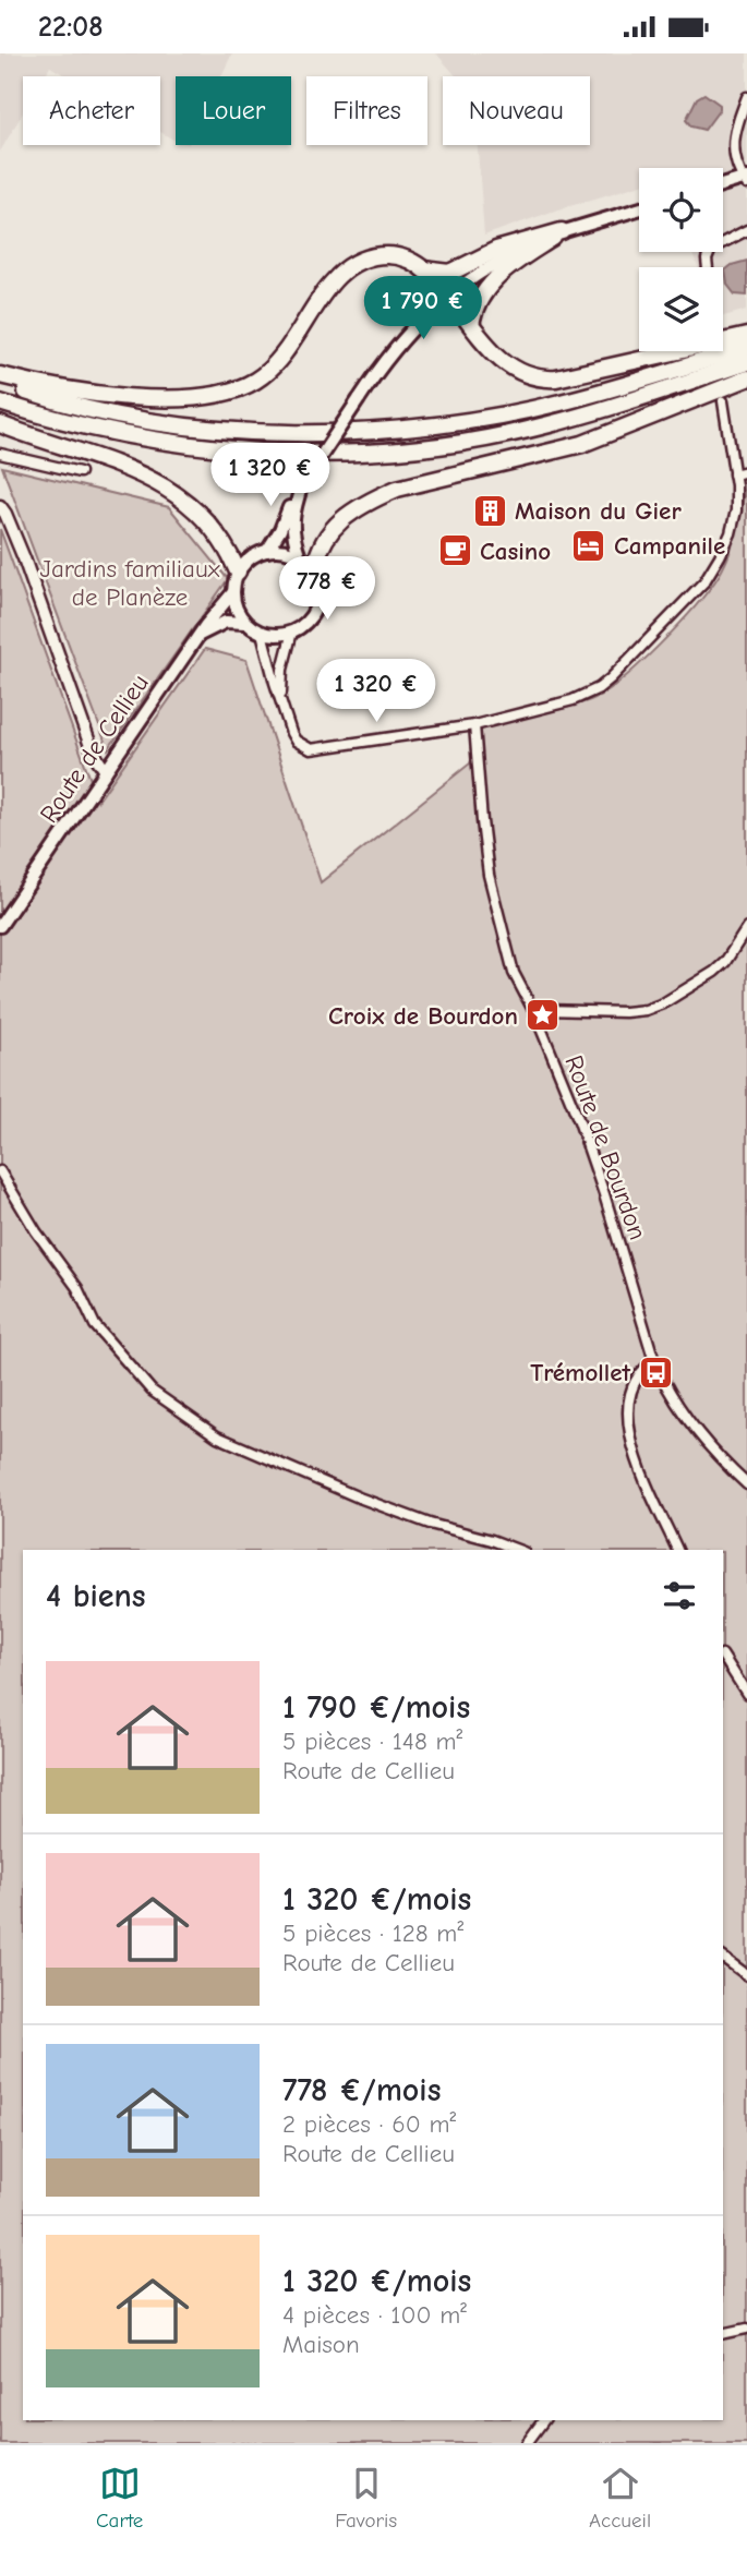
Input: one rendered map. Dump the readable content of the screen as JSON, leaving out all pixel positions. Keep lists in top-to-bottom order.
{
  "streets": {
    "main road": ["Route de Cellieu"],
    "street": ["Route de Bourdon"]
  },
  "parks": ["Jardins familiaux de Planèze"],
  "places": {
    "building": ["Maison du Gier"],
    "hotel": ["Campanile"],
    "cafe": ["Casino"],
    "place": ["Croix de Bourdon"],
    "bus stop": ["Trémollet"]
  },
  "page": {
    "status": "22:08",
    "chip": [
      "Acheter",
      "Louer",
      "Filtres",
      "Nouveau"
    ],
    "price": [
      "1 790 €",
      "1 320 €",
      "778 €",
      "1 320 €"
    ],
    "heading": "4 biens",
    "list": [
      {
        "name": "1 790 €/mois",
        "note": "5 pièces · 148 m² · Route de Cellieu"
      },
      {
        "name": "1 320 €/mois",
        "note": "5 pièces · 128 m² · Route de Cellieu"
      },
      {
        "name": "778 €/mois",
        "note": "2 pièces · 60 m² · Route de Cellieu"
      },
      {
        "name": "1 320 €/mois",
        "note": "4 pièces · 100 m² · Maison"
      }
    ],
    "tabs": ["Carte", "Favoris", "Accueil"]
  }
}
